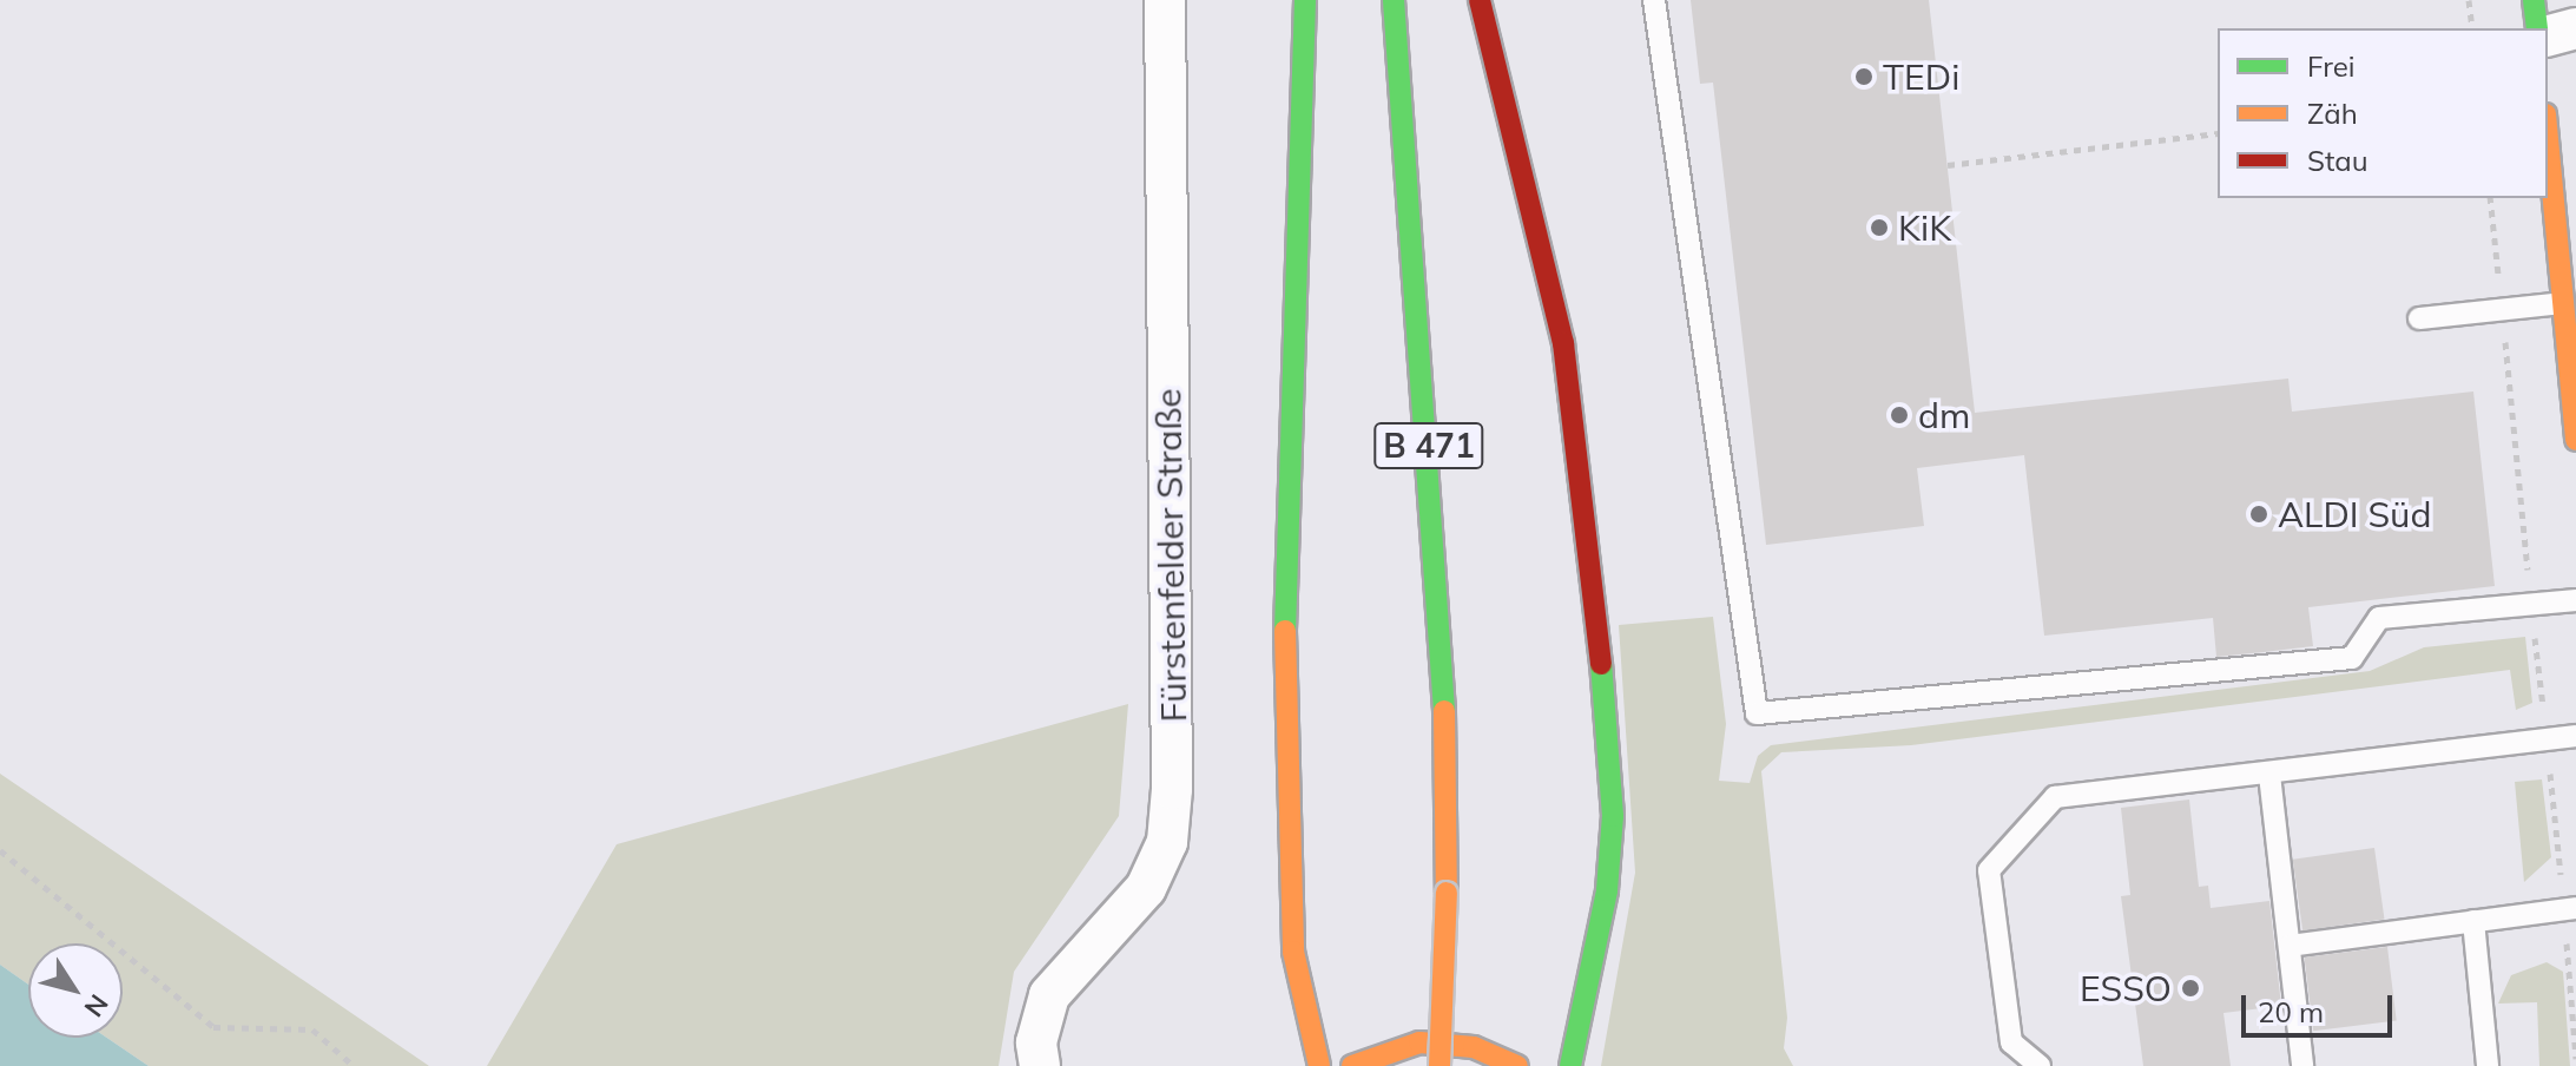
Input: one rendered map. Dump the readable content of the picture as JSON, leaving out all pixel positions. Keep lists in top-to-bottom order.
{
  "streets": {
    "main road": ["B 471"],
    "street": ["Fürstenfelder Straße"]
  },
  "places": [
    "TEDi",
    "KiK",
    "dm",
    "ALDI Süd",
    "ESSO"
  ],
  "legend": ["Frei", "Zäh", "Stau"],
  "scale_bar": "20 m",
  "north": "bottom right"
}
